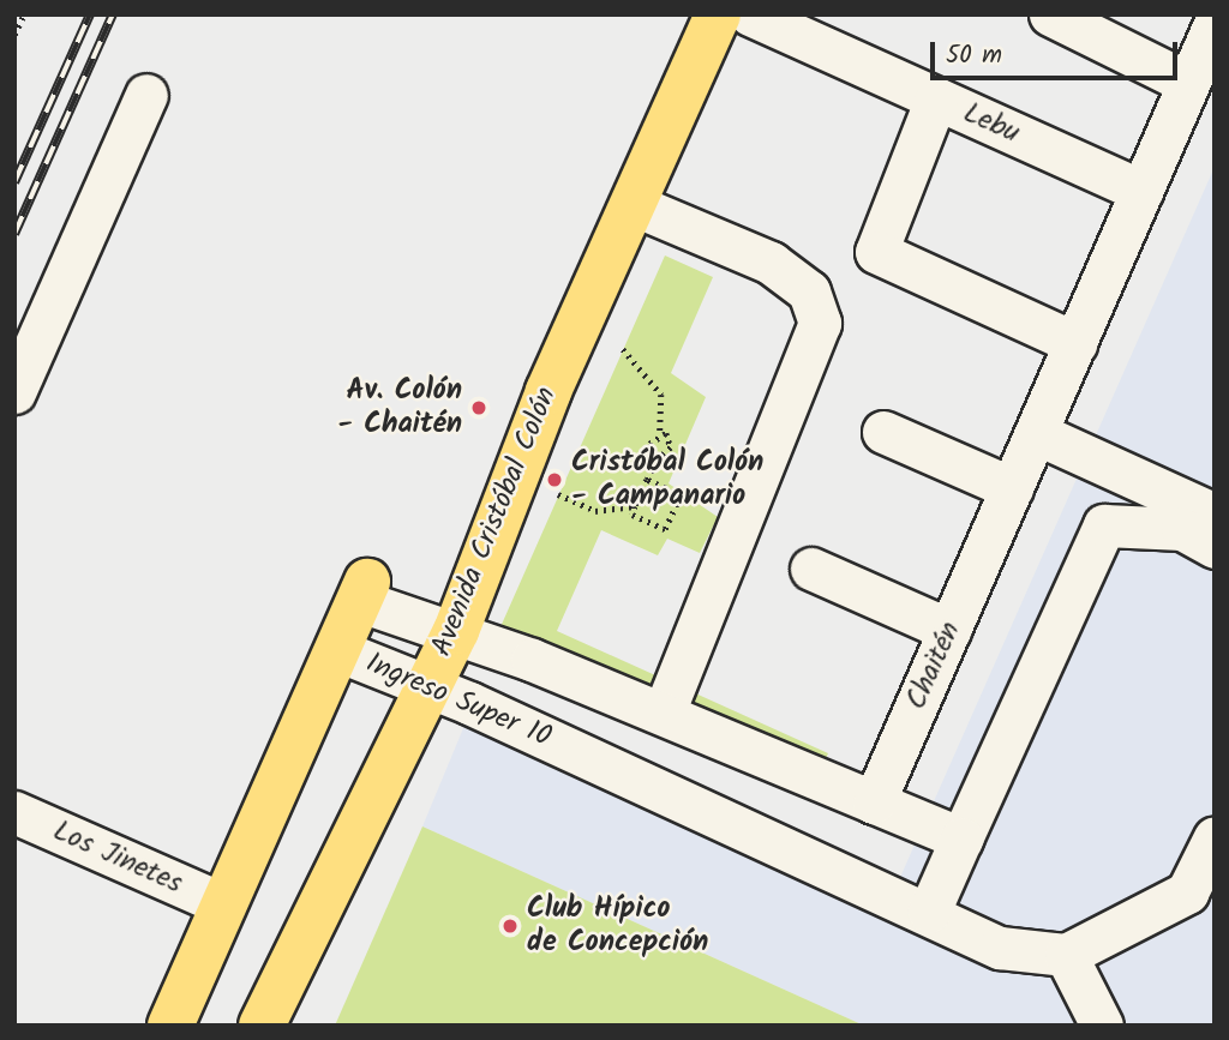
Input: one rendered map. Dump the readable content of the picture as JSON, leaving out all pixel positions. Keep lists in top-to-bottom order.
{
  "streets": {
    "main road": ["Avenida Cristóbal Colón"],
    "street": [
      "Lebu",
      "Chaitén",
      "Ingreso Super 10",
      "Los Jinetes"
    ]
  },
  "crossings": [
    ["Lebu", "Chaitén"],
    ["Avenida Cristóbal Colón", "Ingreso Super 10"]
  ],
  "places": ["Av. Colón - Chaitén", "Cristóbal Colón - Campanario", "Club Hípico de Concepción"],
  "scale_bar": "50 m"
}
